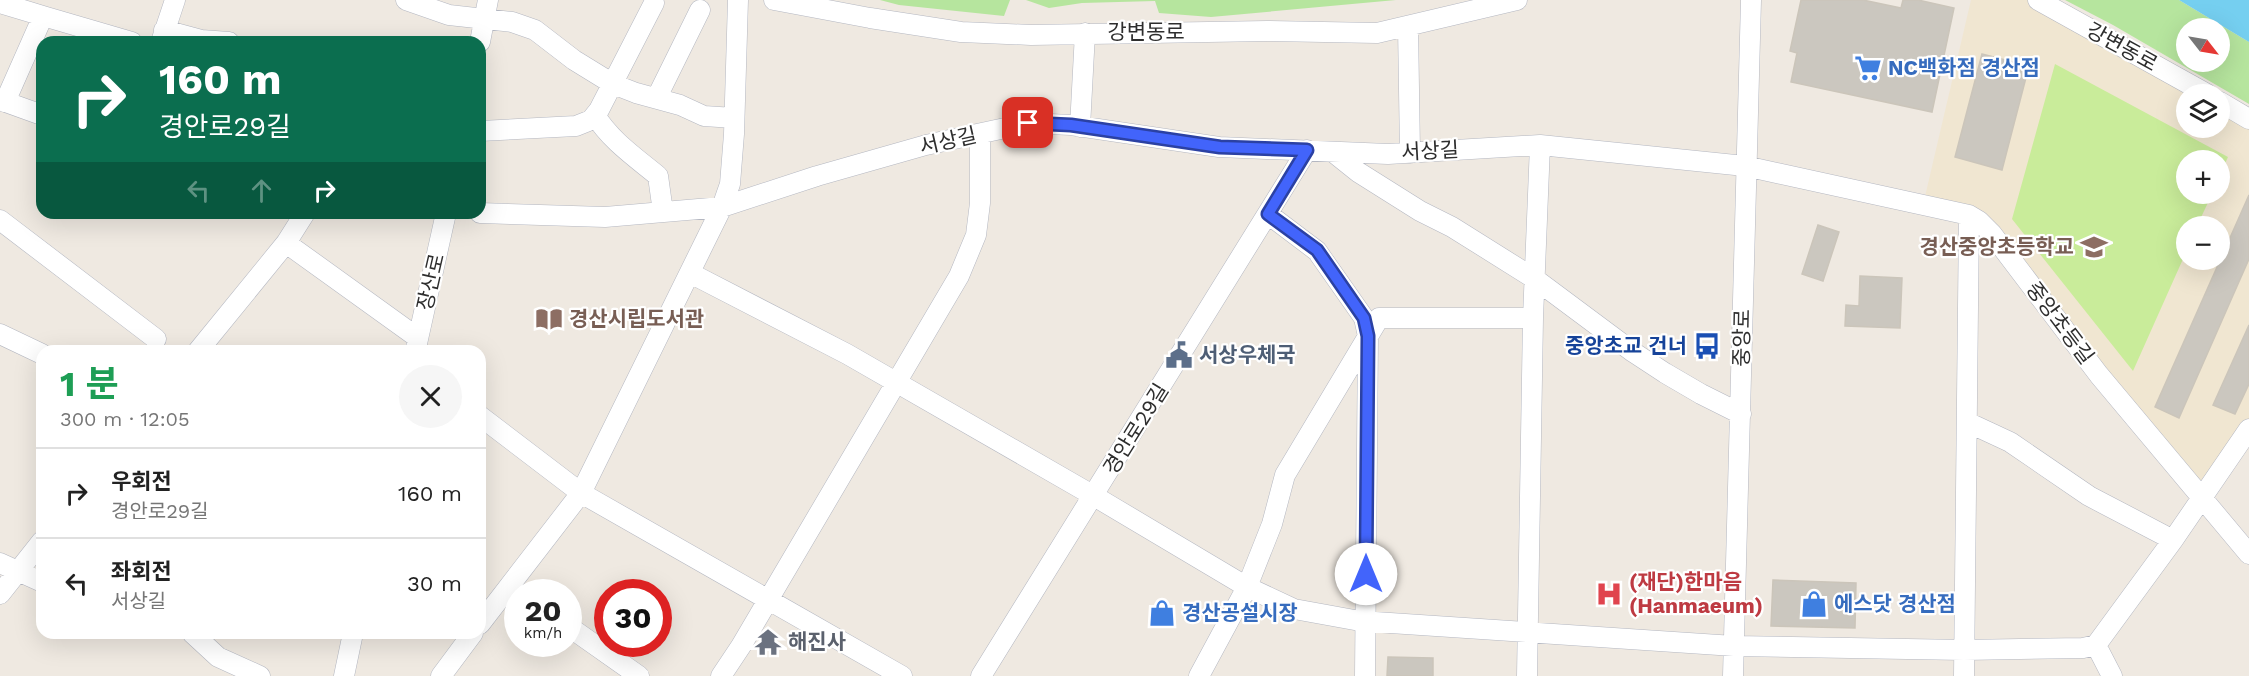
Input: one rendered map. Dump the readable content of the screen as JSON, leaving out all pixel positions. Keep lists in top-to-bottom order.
{
  "streets": {
    "street": [
      "강변동로",
      "서상길",
      "장산로",
      "중앙초등길",
      "중앙로",
      "경안로29길"
    ]
  },
  "crossings": [
    ["서상길", "중앙초등길"],
    ["서상길", "중앙로"],
    ["서상길", "경안로29길"],
    ["중앙초등길", "중앙로"]
  ],
  "places": {
    "supermarket": ["NC백화점 경산점"],
    "school or university": ["경산중앙초등학교"],
    "library": ["경산시립도서관"],
    "bus stop": ["중앙초교 건너"],
    "public building": ["서상우체국"],
    "hospital": ["(재단)한마음 (Hanmaeum)"],
    "shop": ["에스닷 경산점", "경산공설시장"],
    "temple": ["해진사"]
  },
  "north": "bottom right",
  "page": {
    "map_buttons": ["+", "−"],
    "turn": ["160 m", "경안로29길"],
    "heading": ["1 분", "300 m · 12:05"],
    "list": [
      {
        "name": "우회전",
        "note": "경안로29길",
        "value": "160 m"
      },
      {
        "name": "좌회전",
        "note": "서상길",
        "value": "30 m"
      }
    ],
    "speed": "20 km/h",
    "limit": "30"
  }
}
